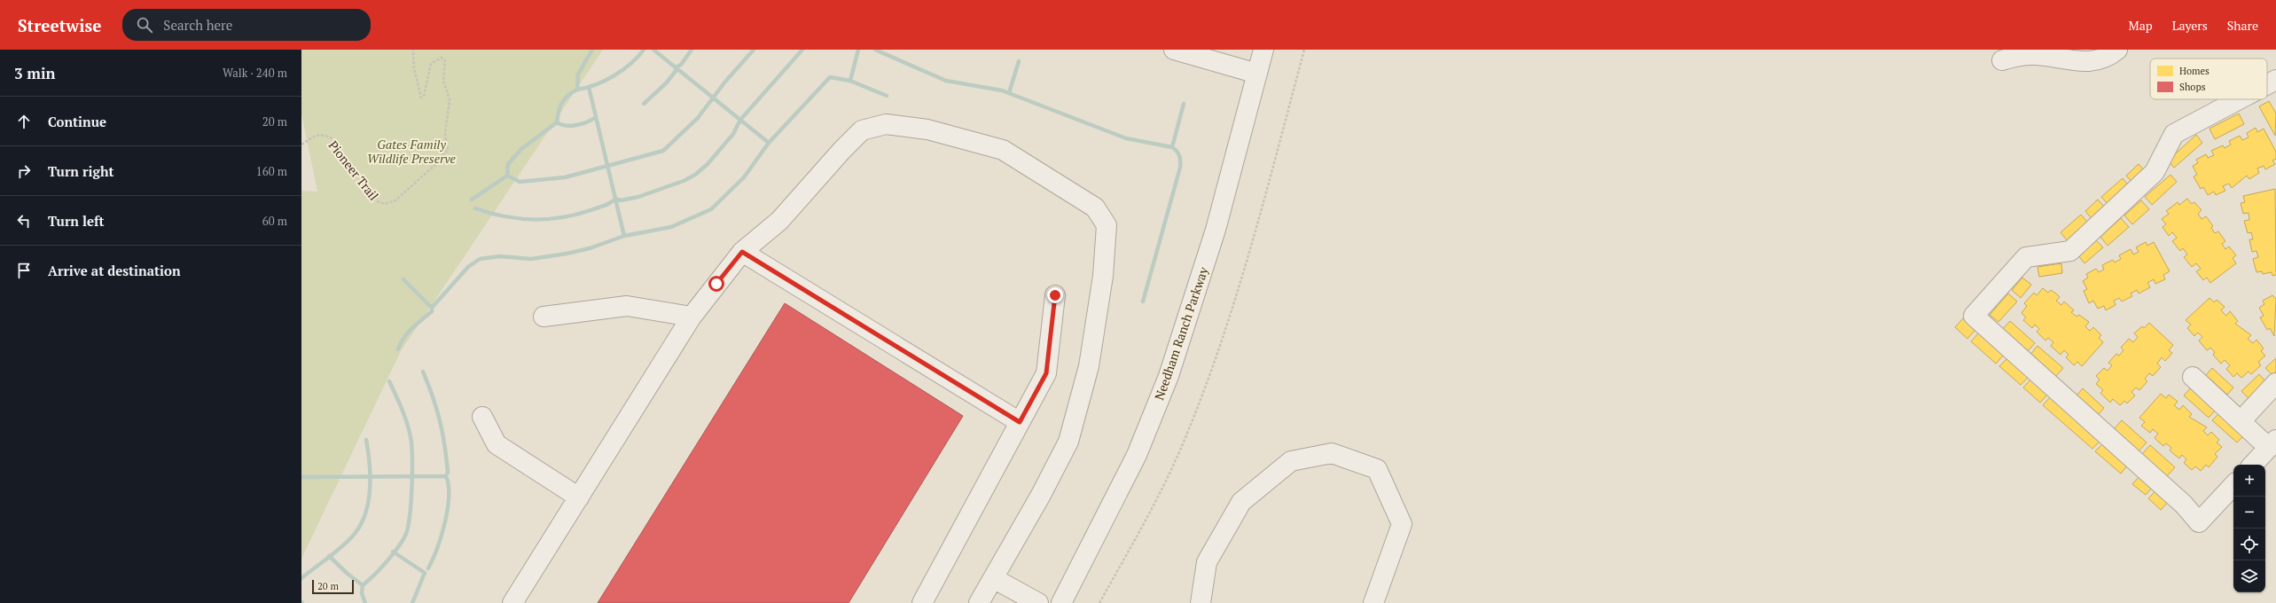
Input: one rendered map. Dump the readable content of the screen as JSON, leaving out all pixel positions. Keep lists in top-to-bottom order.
{
  "streets": {
    "street": ["Needham Ranch Parkway"],
    "path": ["Pioneer Trail"]
  },
  "parks": ["Gates Family Wildlife Preserve"],
  "legend": ["Homes", "Shops"],
  "scale_bar": "20 m",
  "page": {
    "header": "Streetwise",
    "search": "Search here",
    "nav": ["Map", "Layers", "Share"],
    "heading": ["3 min", "Walk · 240 m"],
    "list": [
      ["Continue", "20 m"],
      ["Turn right", "160 m"],
      ["Turn left", "60 m"],
      "Arrive at destination"
    ],
    "map_buttons": ["+", "−"],
    "scale": "20 m"
  }
}
